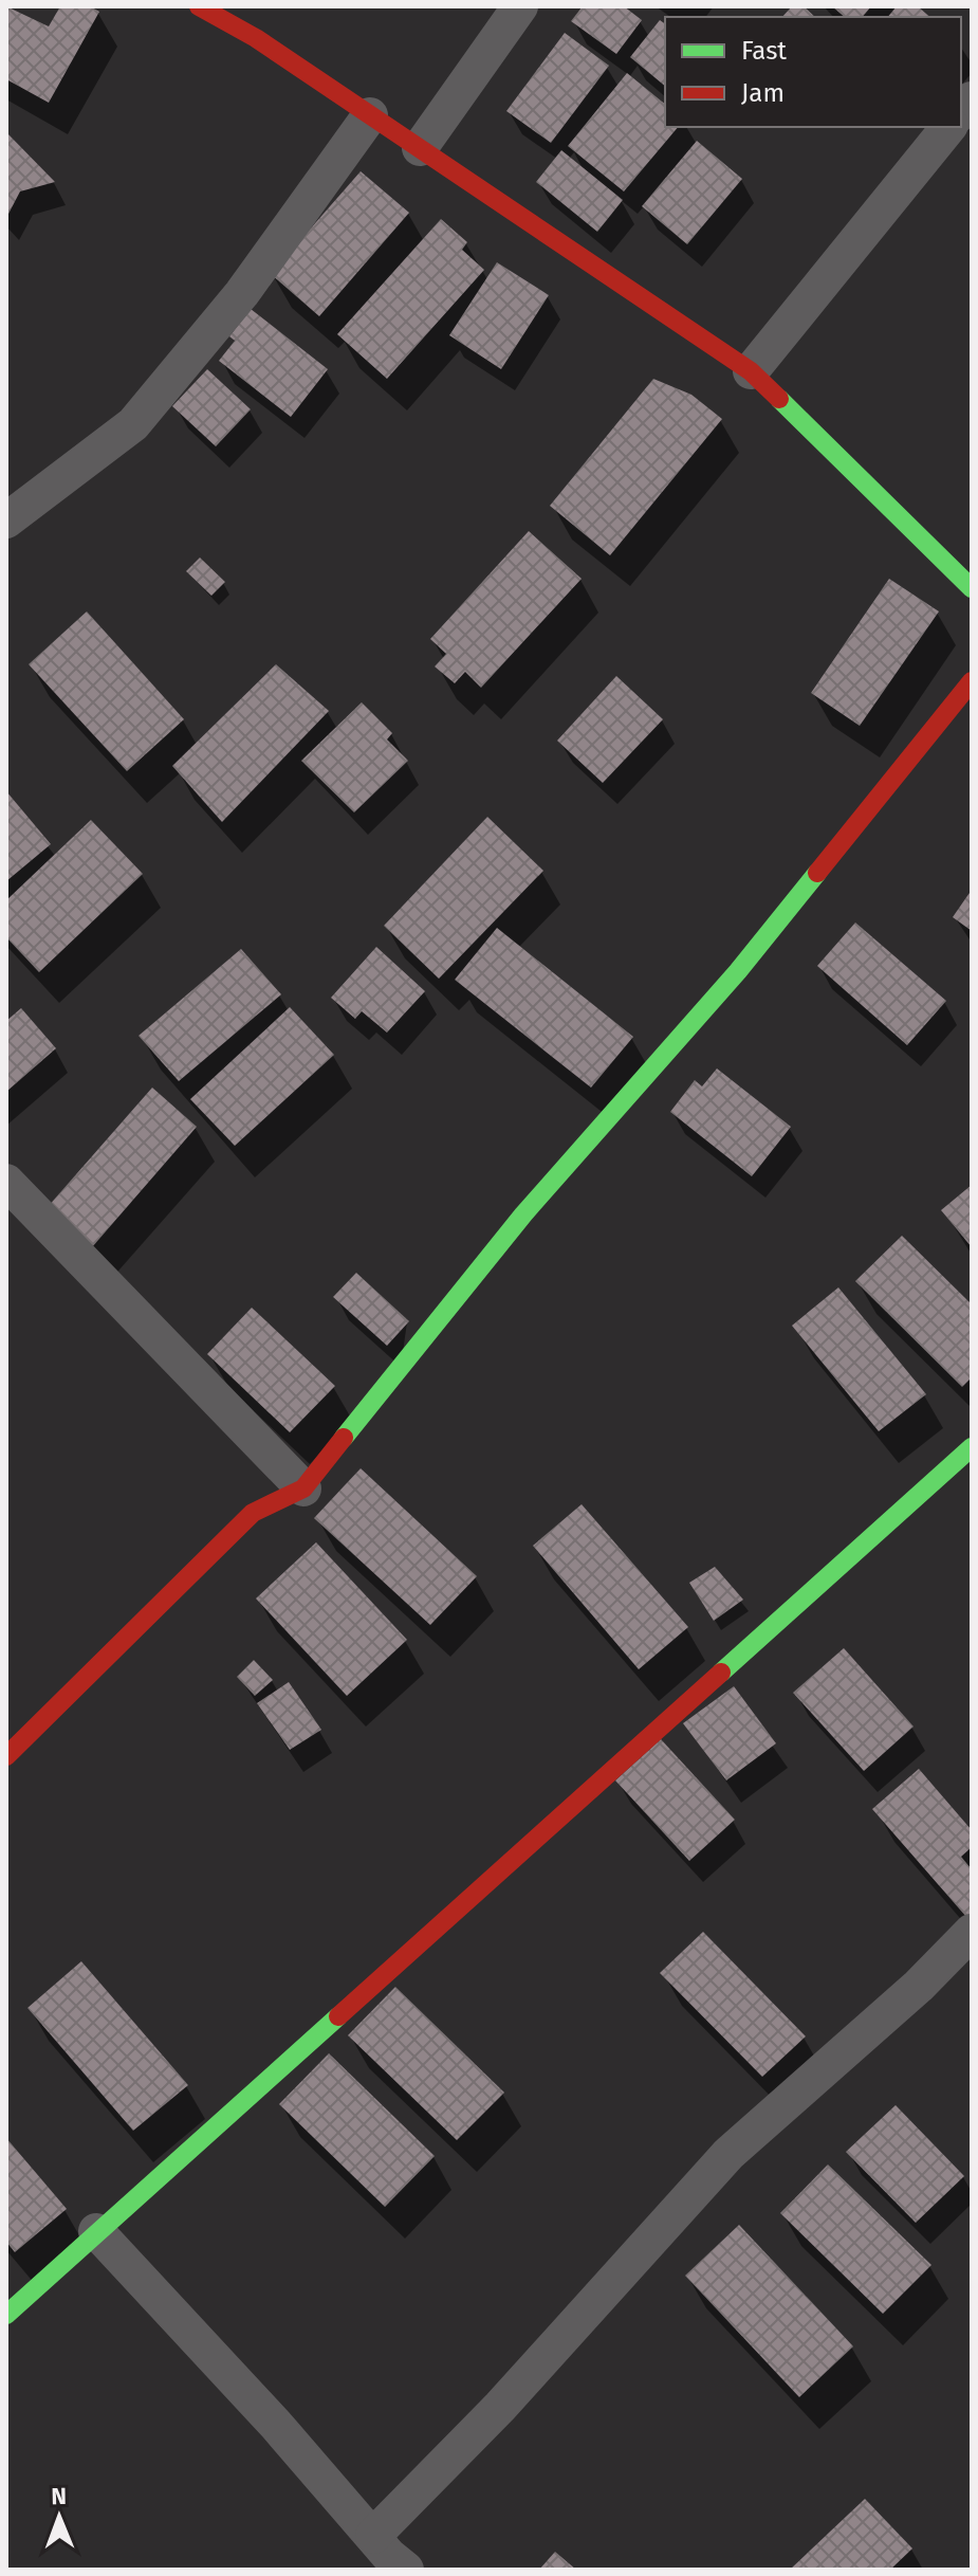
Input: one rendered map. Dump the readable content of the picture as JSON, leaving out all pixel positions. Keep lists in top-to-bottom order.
{
  "legend": ["Fast", "Jam"],
  "north": "top"
}
